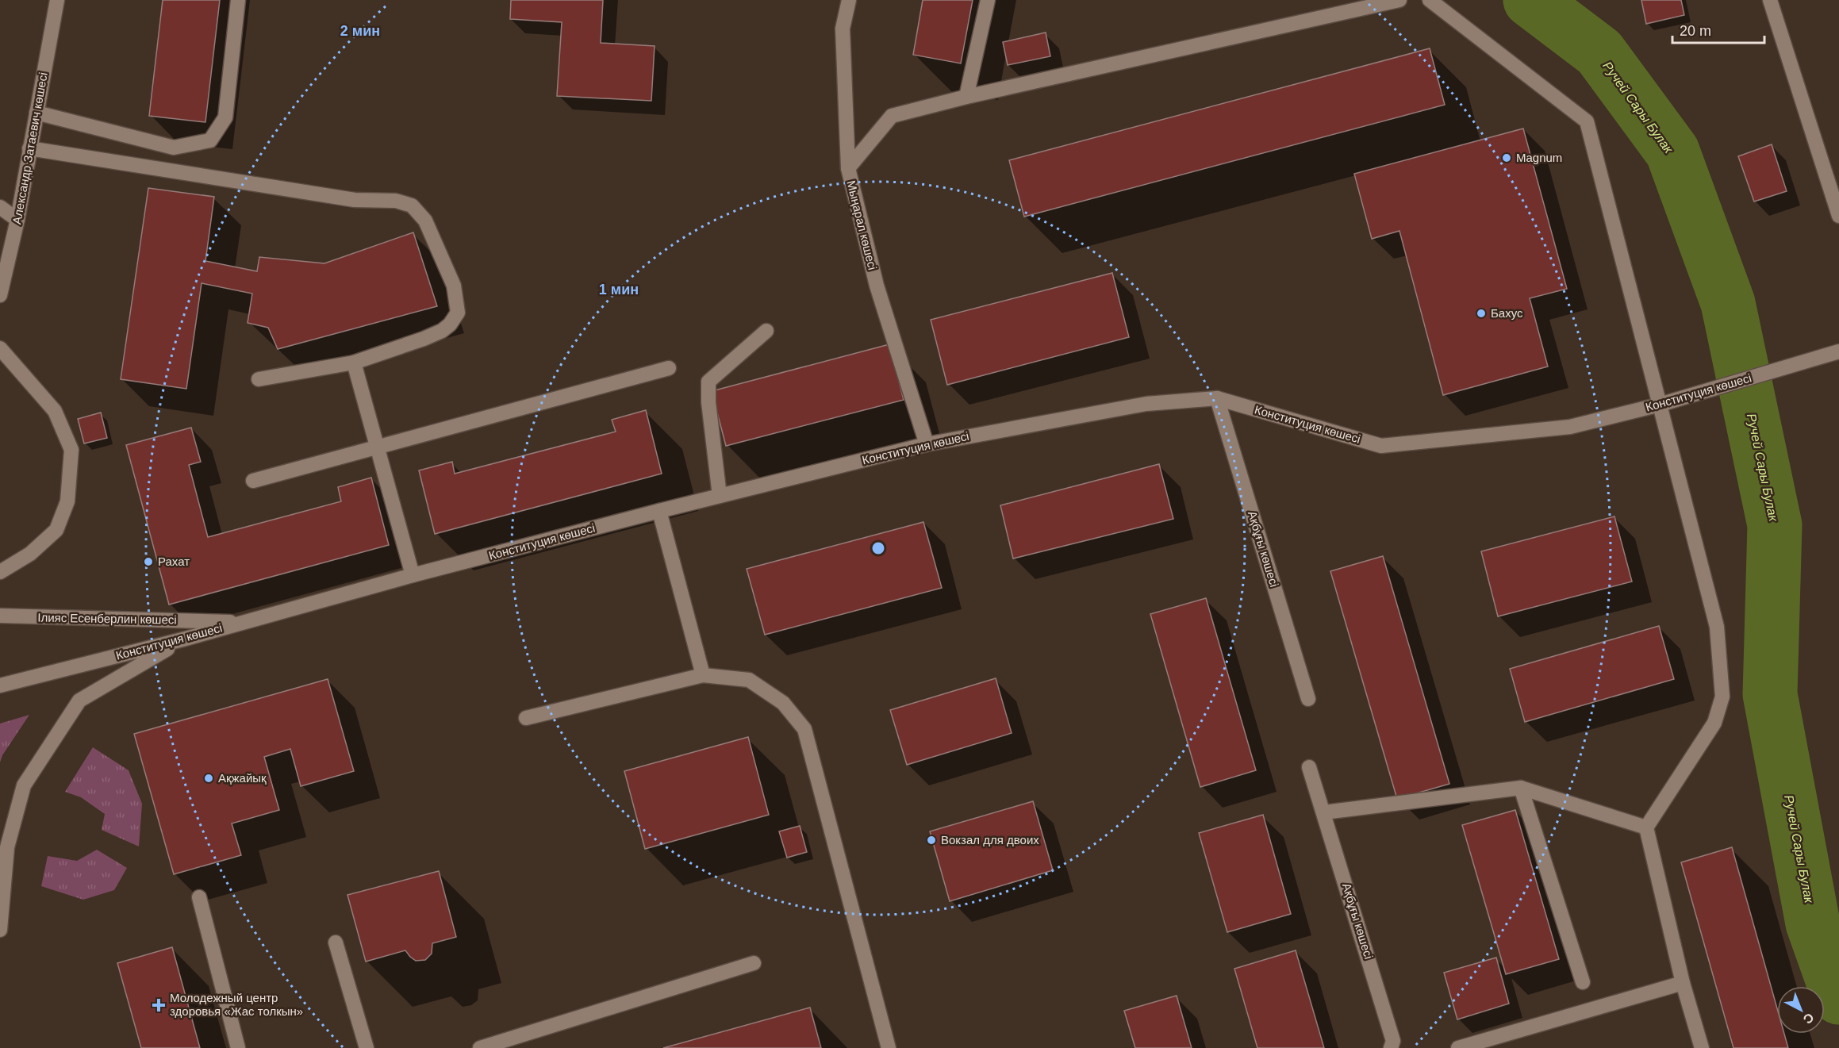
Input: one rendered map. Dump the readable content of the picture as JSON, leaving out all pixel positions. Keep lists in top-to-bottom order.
{
  "streets": {
    "main road": [
      "Александр Затаевич көшесі",
      "Мыңарал көшесі",
      "Конституция көшесі",
      "Ақбұғы көшесі",
      "Ілияс Есенберлин көшесі"
    ]
  },
  "crossings": [
    ["Мыңарал көшесі", "Конституция көшесі"],
    ["Конституция көшесі", "Ақбұғы көшесі"],
    ["Конституция көшесі", "Ілияс Есенберлин көшесі"]
  ],
  "water": ["Ручей Сары Булак"],
  "places": {
    "other": [
      "Magnum",
      "Бахус",
      "Рахат",
      "Ақжайық",
      "Вокзал для двоих"
    ],
    "health": ["Молодежный центр здоровья «Жас толкын»"]
  },
  "scale_bar": "20 m",
  "north": "bottom right",
  "rings": ["2 мин", "1 мин"]
}
